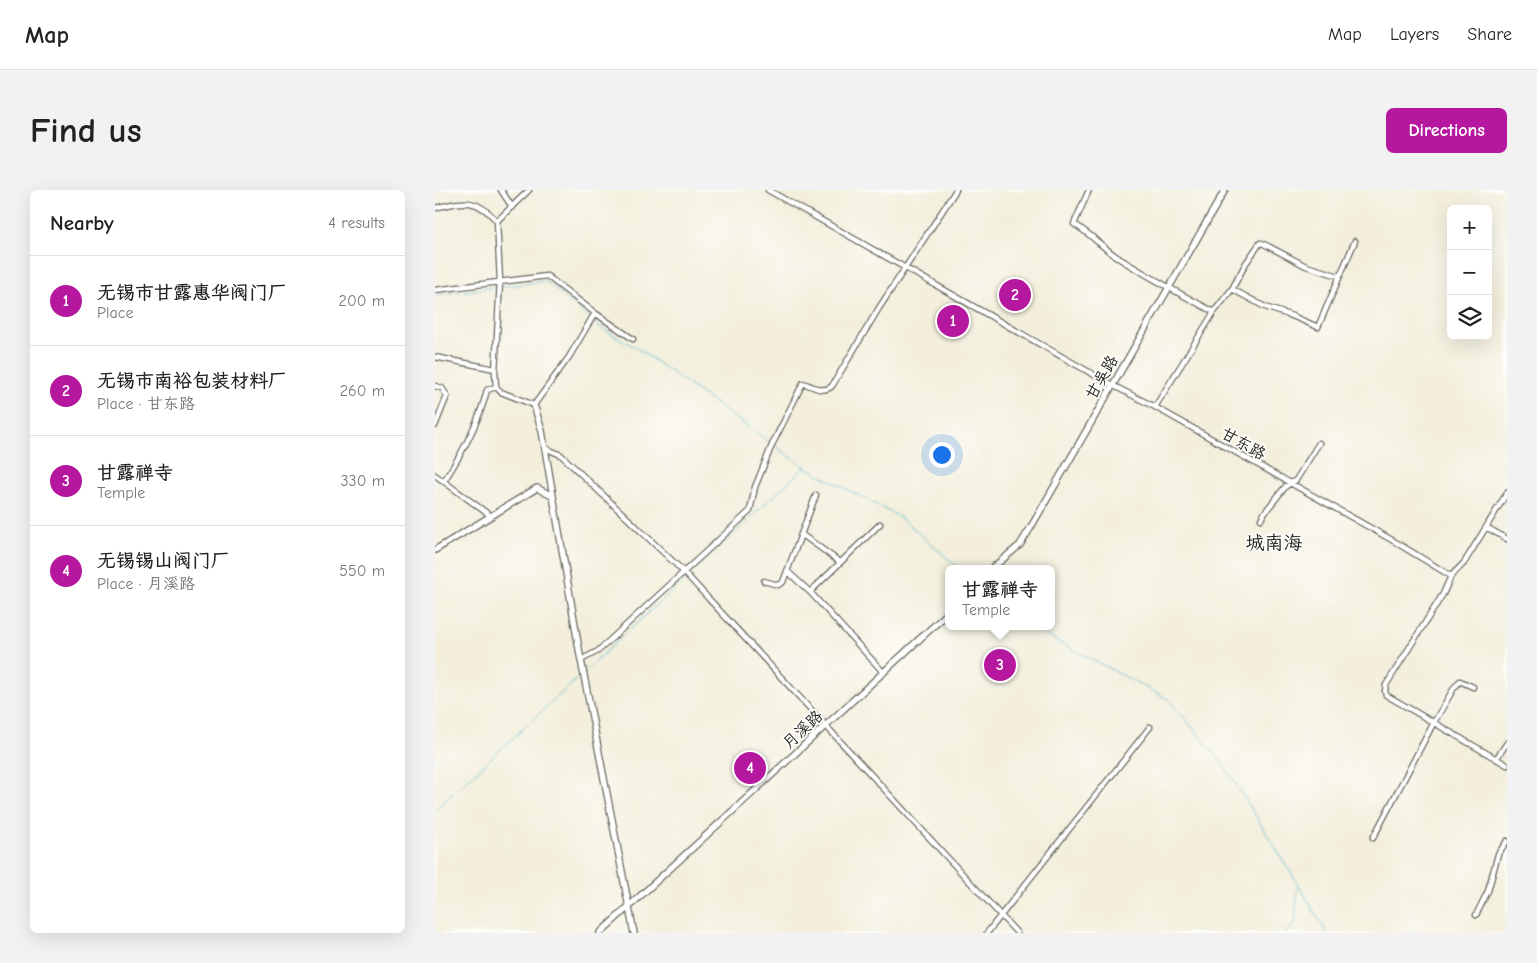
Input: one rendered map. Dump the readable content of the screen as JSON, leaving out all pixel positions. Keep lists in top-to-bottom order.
{
  "streets": {
    "street": ["甘吴路", "甘东路", "月溪路"]
  },
  "crossings": [
    ["甘吴路", "甘东路"]
  ],
  "districts": ["城南海"],
  "page": {
    "header": "Map",
    "nav": ["Map", "Layers", "Share"],
    "buttons": "Directions",
    "title": "Find us",
    "heading": ["Nearby", "4 results"],
    "map_buttons": ["+", "−"],
    "list": [
      {
        "mark": "1",
        "name": "无锡市甘露惠华阀门厂",
        "note": "Place",
        "value": "200 m"
      },
      {
        "mark": "2",
        "name": "无锡市南裕包装材料厂",
        "note": "Place · 甘东路",
        "value": "260 m"
      },
      {
        "mark": "3",
        "name": "甘露禅寺",
        "note": "Temple",
        "value": "330 m"
      },
      {
        "mark": "4",
        "name": "无锡锡山阀门厂",
        "note": "Place · 月溪路",
        "value": "550 m"
      }
    ],
    "pins": [
      "2",
      "1",
      "3",
      "4"
    ],
    "popup": ["甘露禅寺", "Temple"]
  }
}
